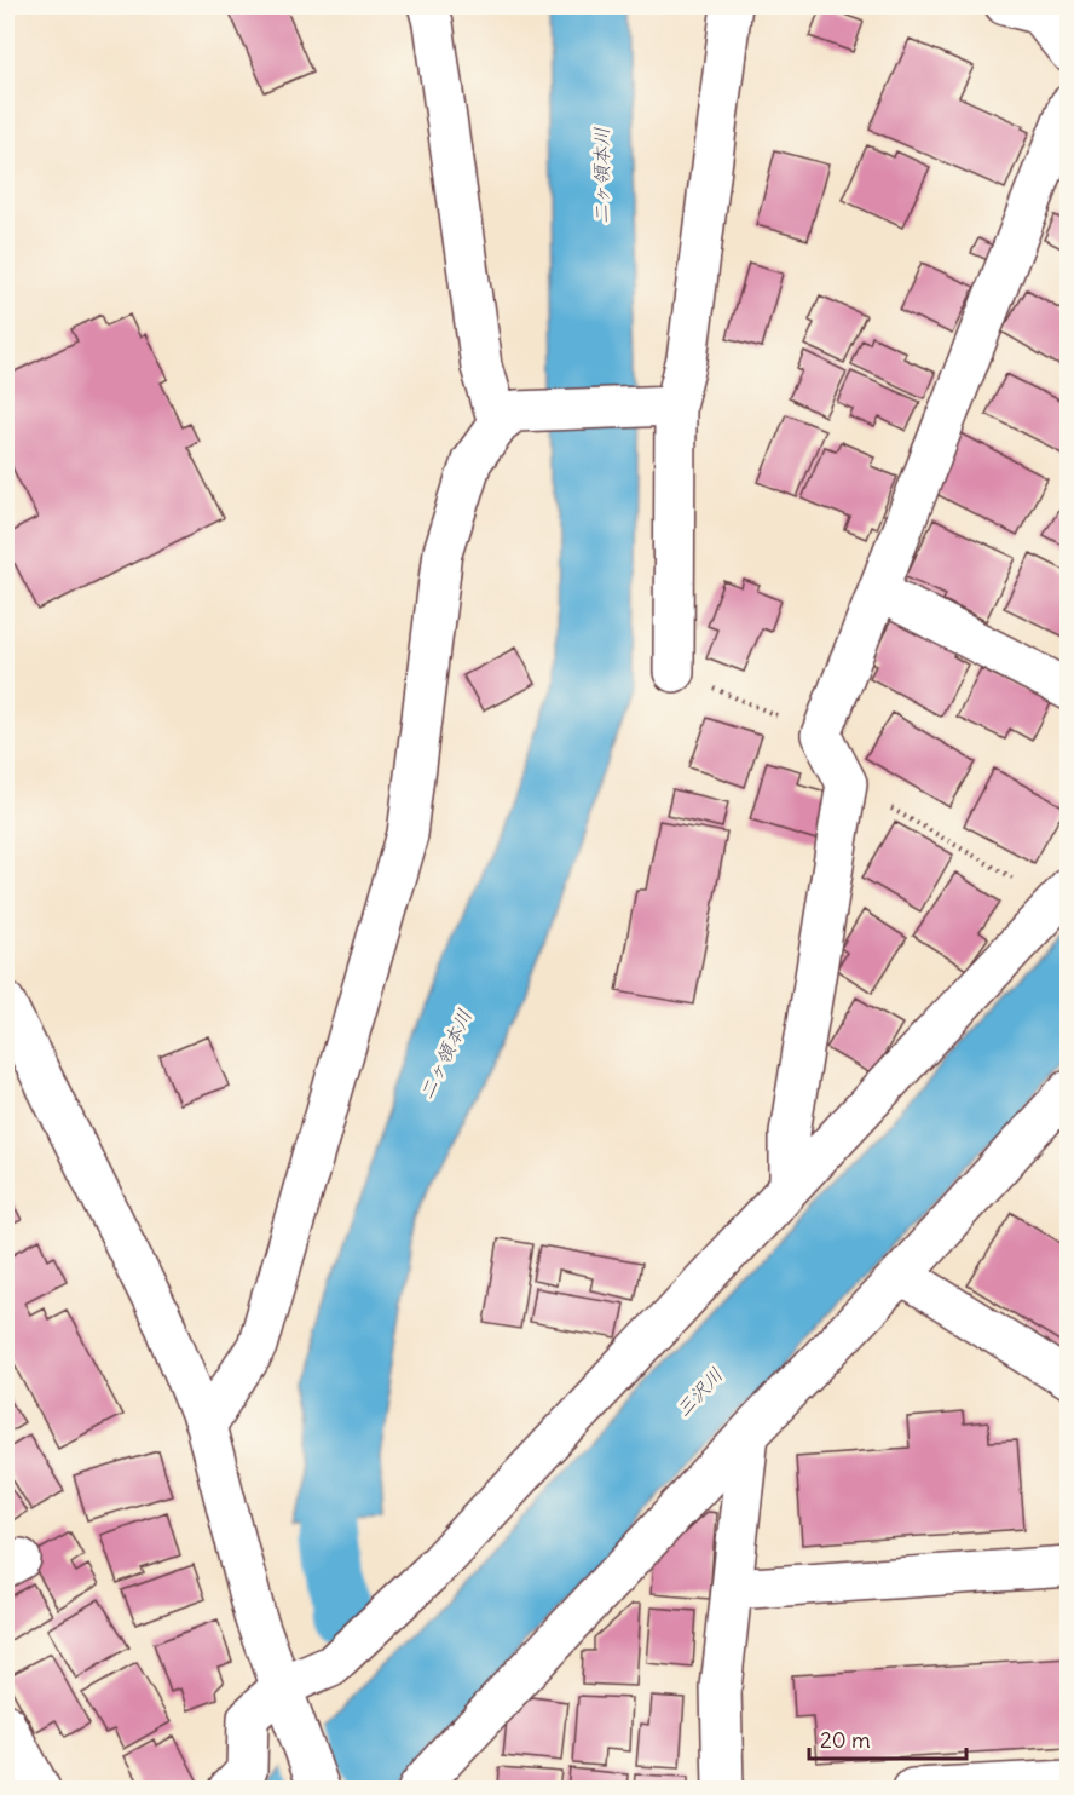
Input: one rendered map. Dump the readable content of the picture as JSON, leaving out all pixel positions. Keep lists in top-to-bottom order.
{
  "water": ["二ヶ領本川", "三沢川"],
  "scale_bar": "20 m"
}
